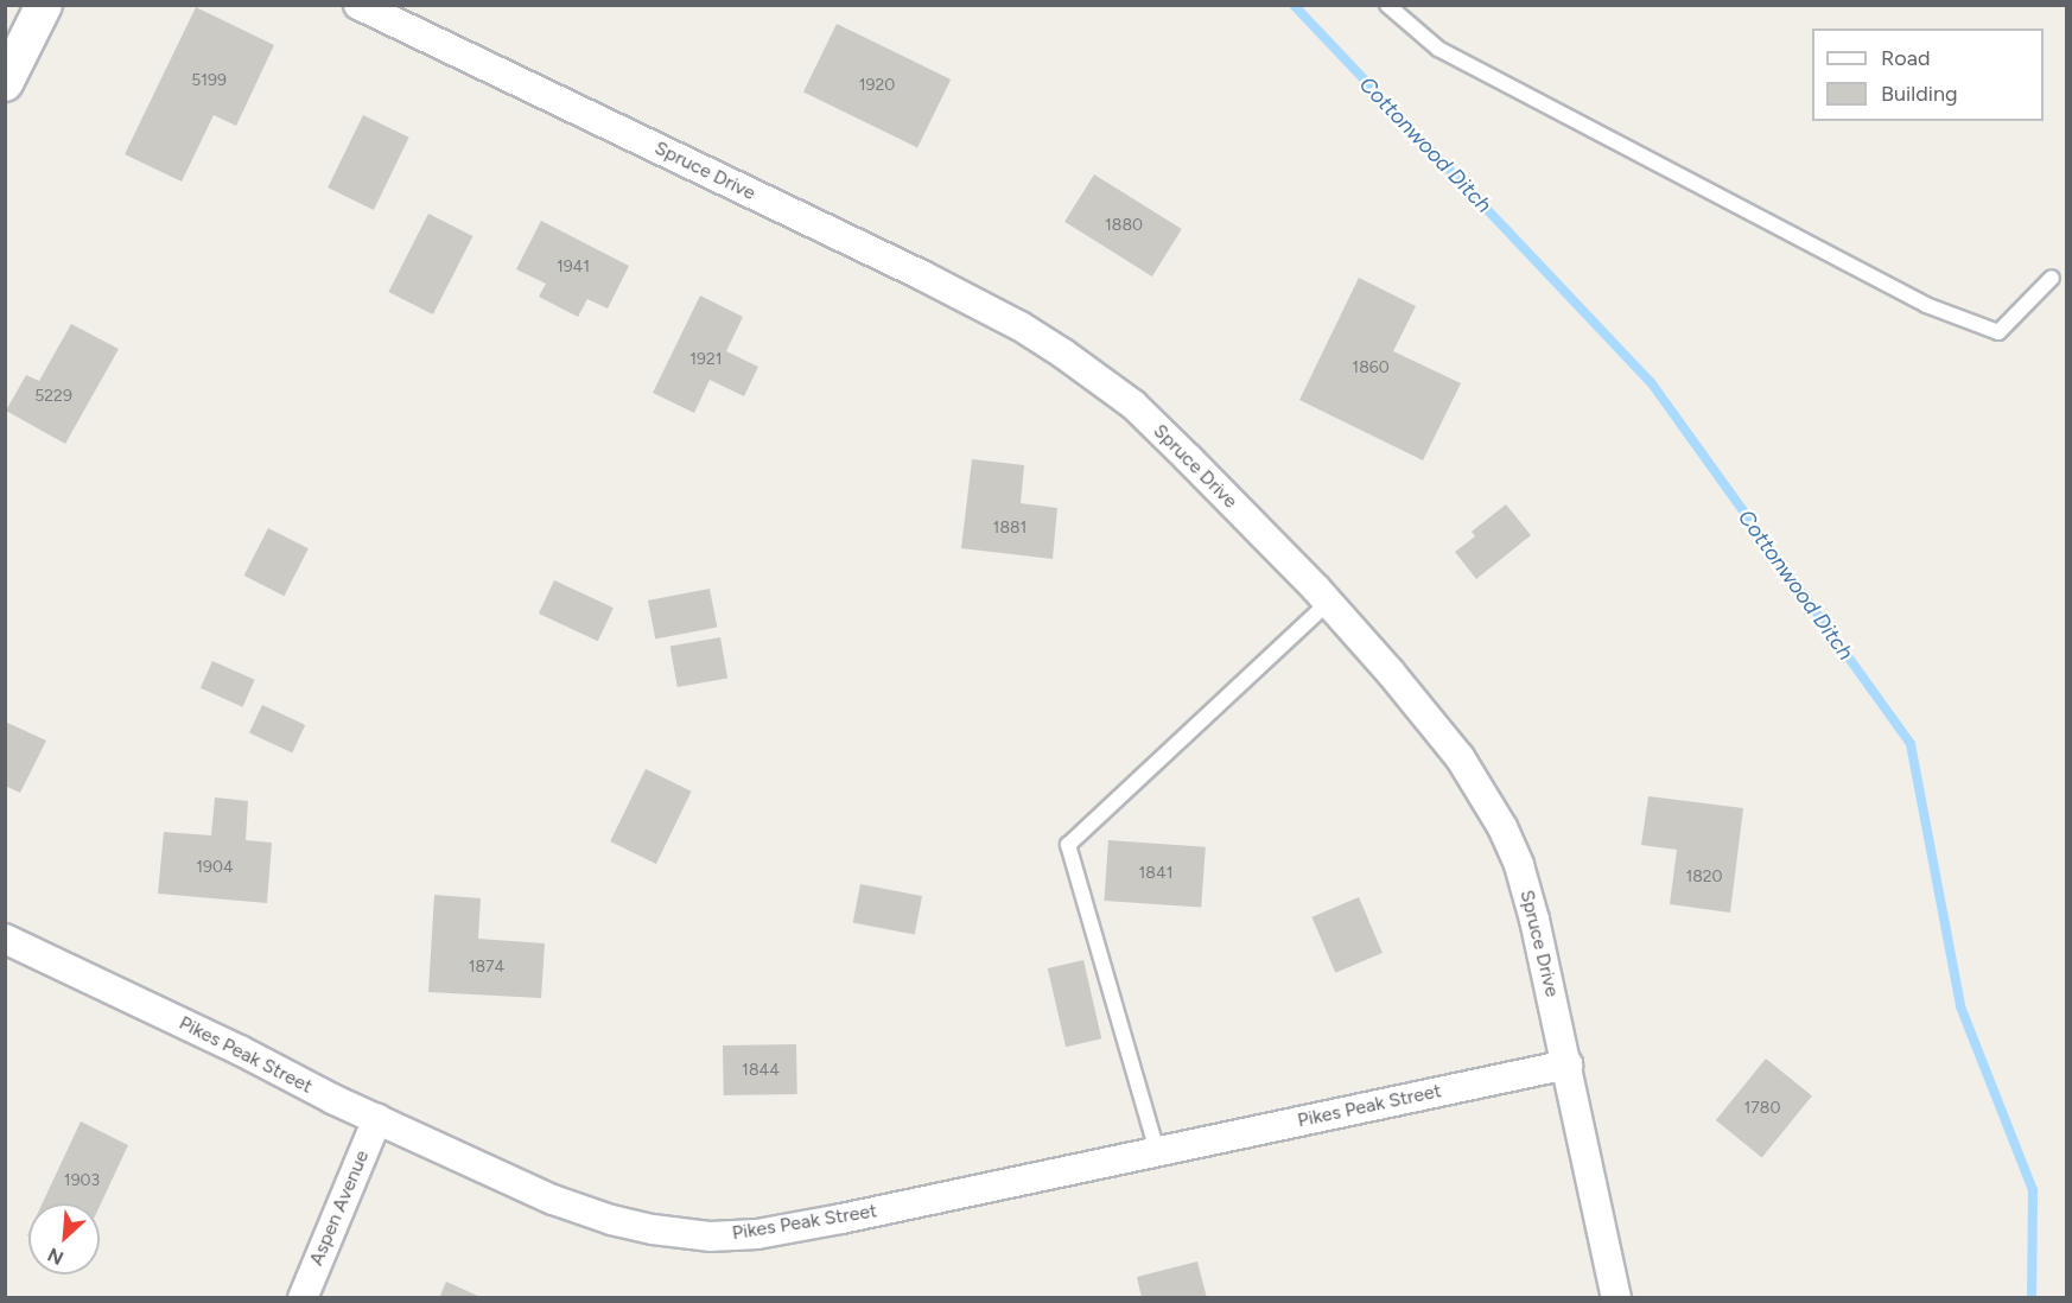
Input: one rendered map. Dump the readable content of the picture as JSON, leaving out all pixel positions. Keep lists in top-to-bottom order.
{
  "streets": {
    "street": ["Spruce Drive", "Pikes Peak Street", "Aspen Avenue"]
  },
  "crossings": [
    ["Spruce Drive", "Pikes Peak Street"],
    ["Pikes Peak Street", "Aspen Avenue"]
  ],
  "water": ["Cottonwood Ditch"],
  "house_numbers": [
    "5199",
    "1920",
    "1880",
    "1941",
    "1921",
    "1860",
    "5229",
    "1881",
    "1904",
    "1841",
    "1820",
    "1874",
    "1844",
    "1780",
    "1903"
  ],
  "legend": ["Road", "Building"],
  "north": "bottom left"
}
